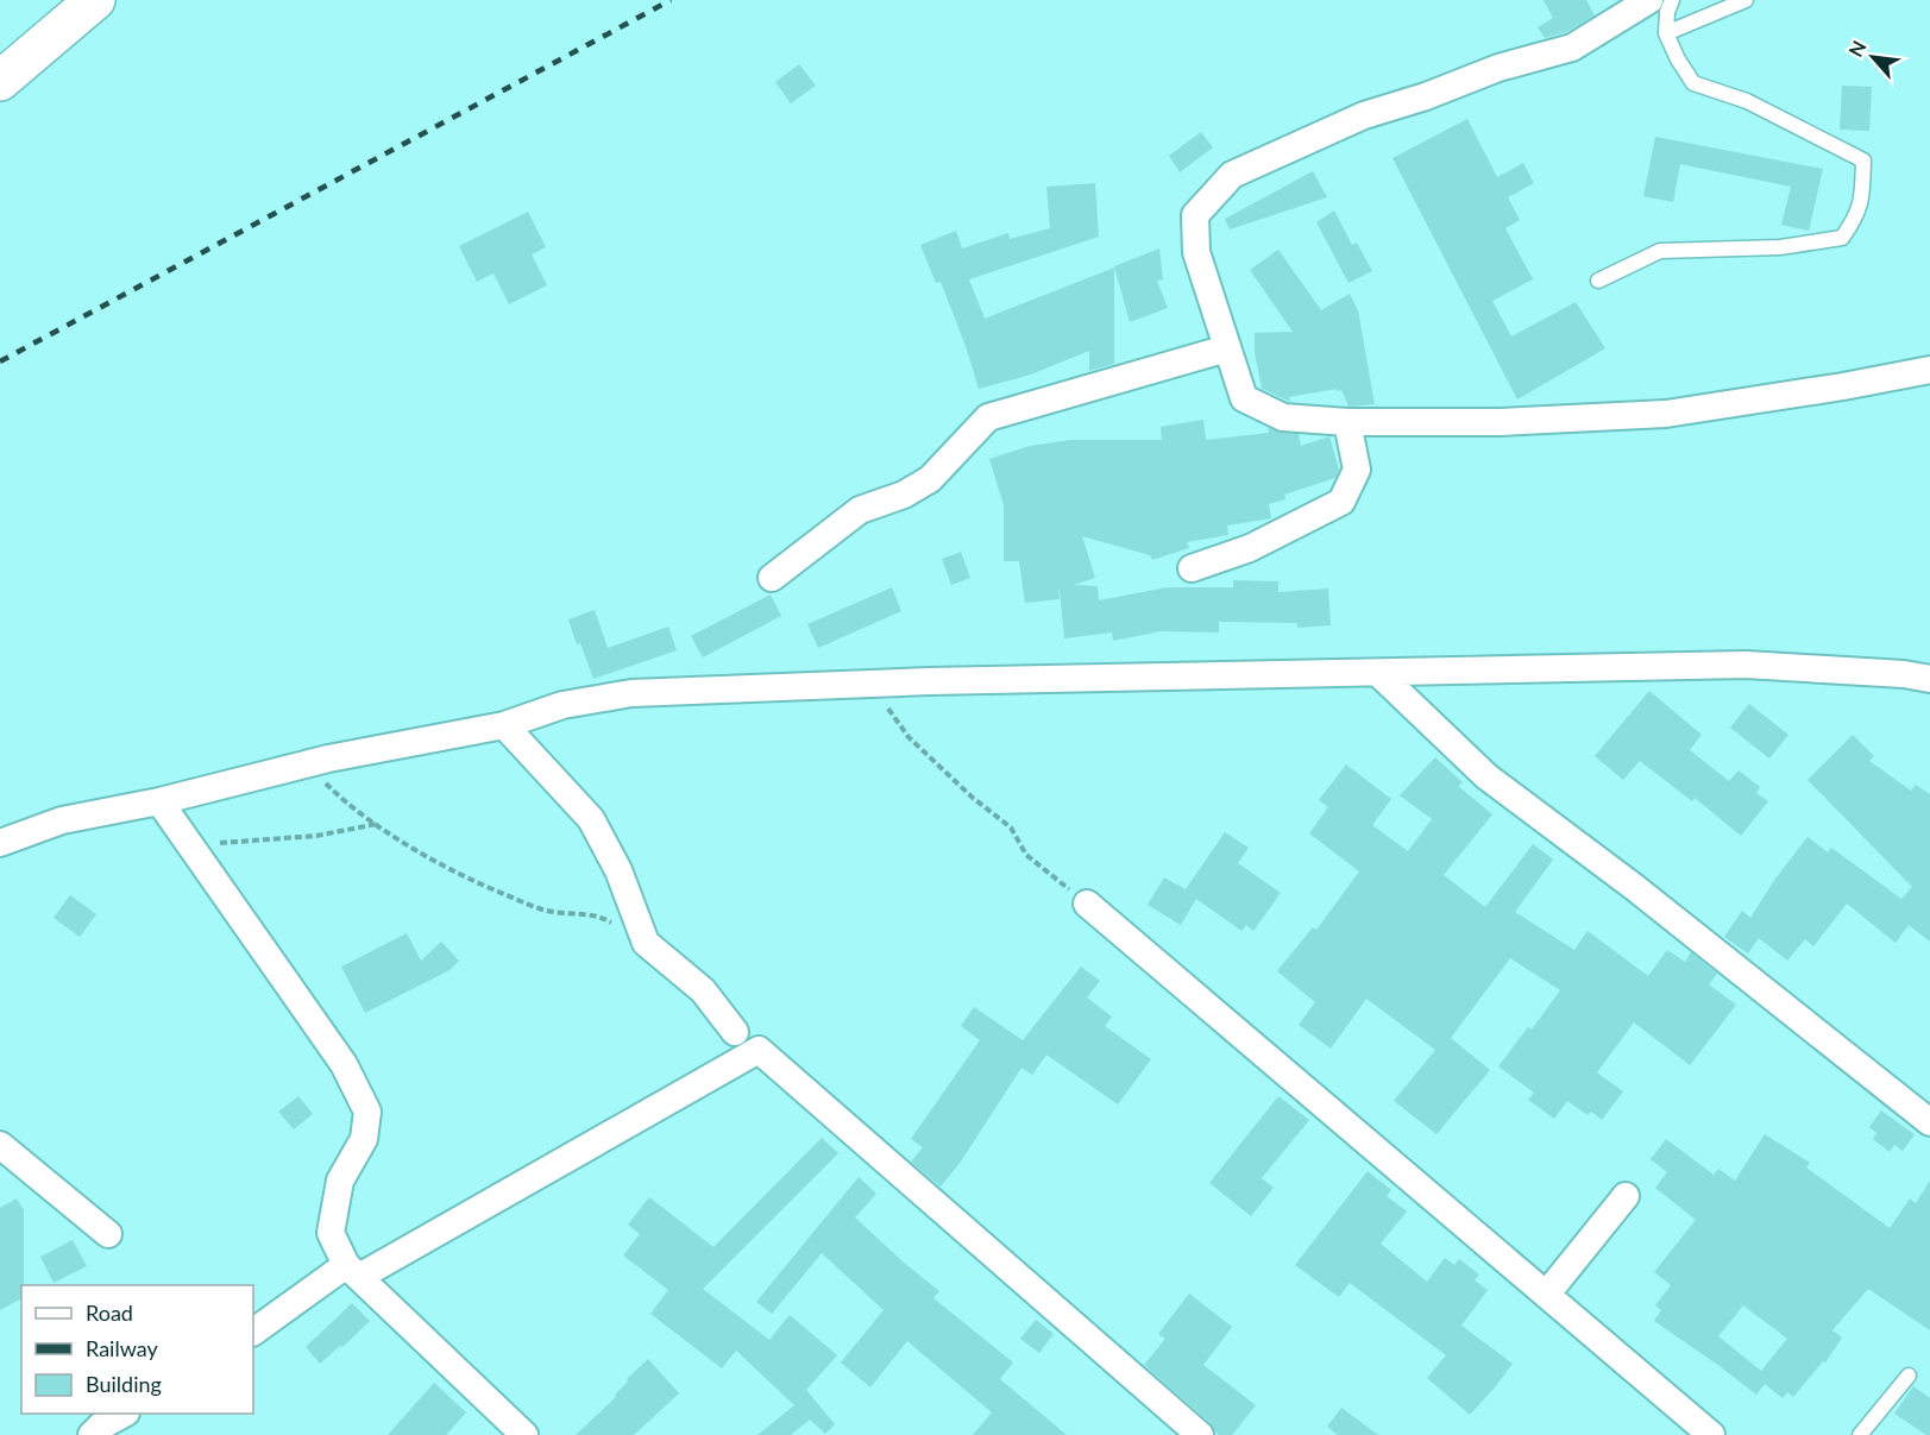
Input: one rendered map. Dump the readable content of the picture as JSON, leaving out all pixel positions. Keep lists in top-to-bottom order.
{
  "legend": ["Road", "Railway", "Building"],
  "north": "top left"
}
